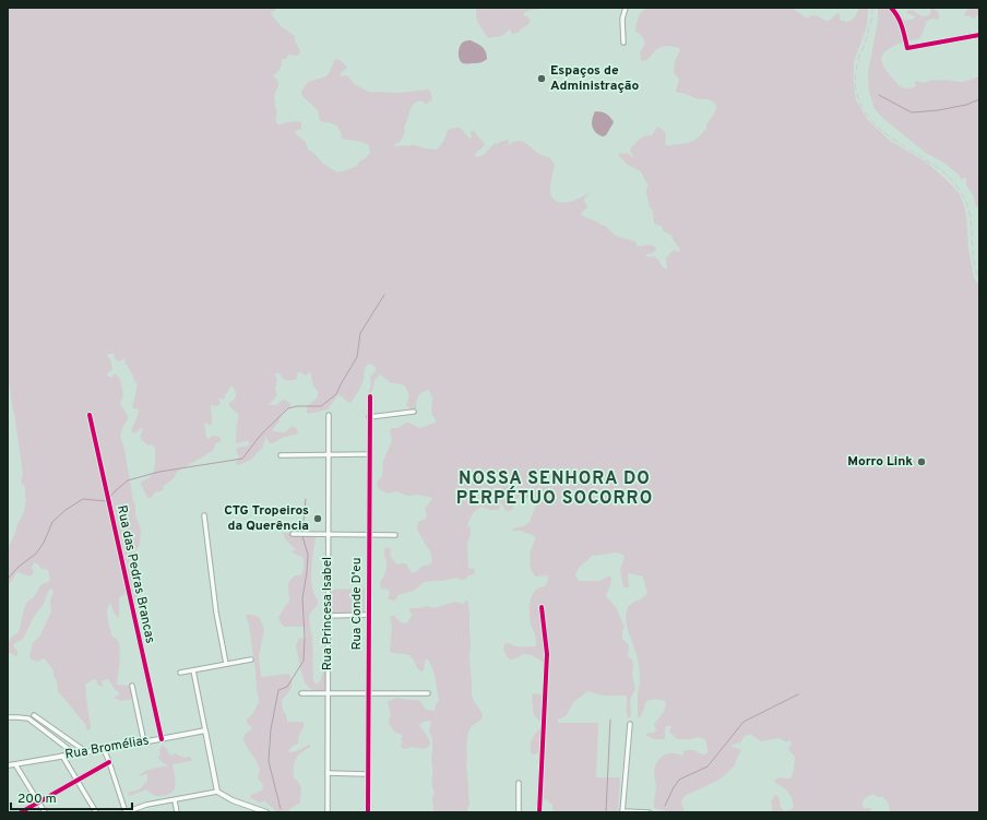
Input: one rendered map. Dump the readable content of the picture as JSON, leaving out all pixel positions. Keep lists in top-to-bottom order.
{
  "streets": {
    "street": [
      "Rua das Pedras Brancas",
      "Rua Conde D'eu",
      "Rua Princesa Isabel",
      "Rua Bromélias"
    ]
  },
  "crossings": [
    ["Rua das Pedras Brancas", "Rua Bromélias"]
  ],
  "districts": ["NOSSA SENHORA DO PERPÉTUO SOCORRO"],
  "places": ["Espaços de Administração", "Morro Link", "CTG Tropeiros da Querência"],
  "scale_bar": "200 m"
}
